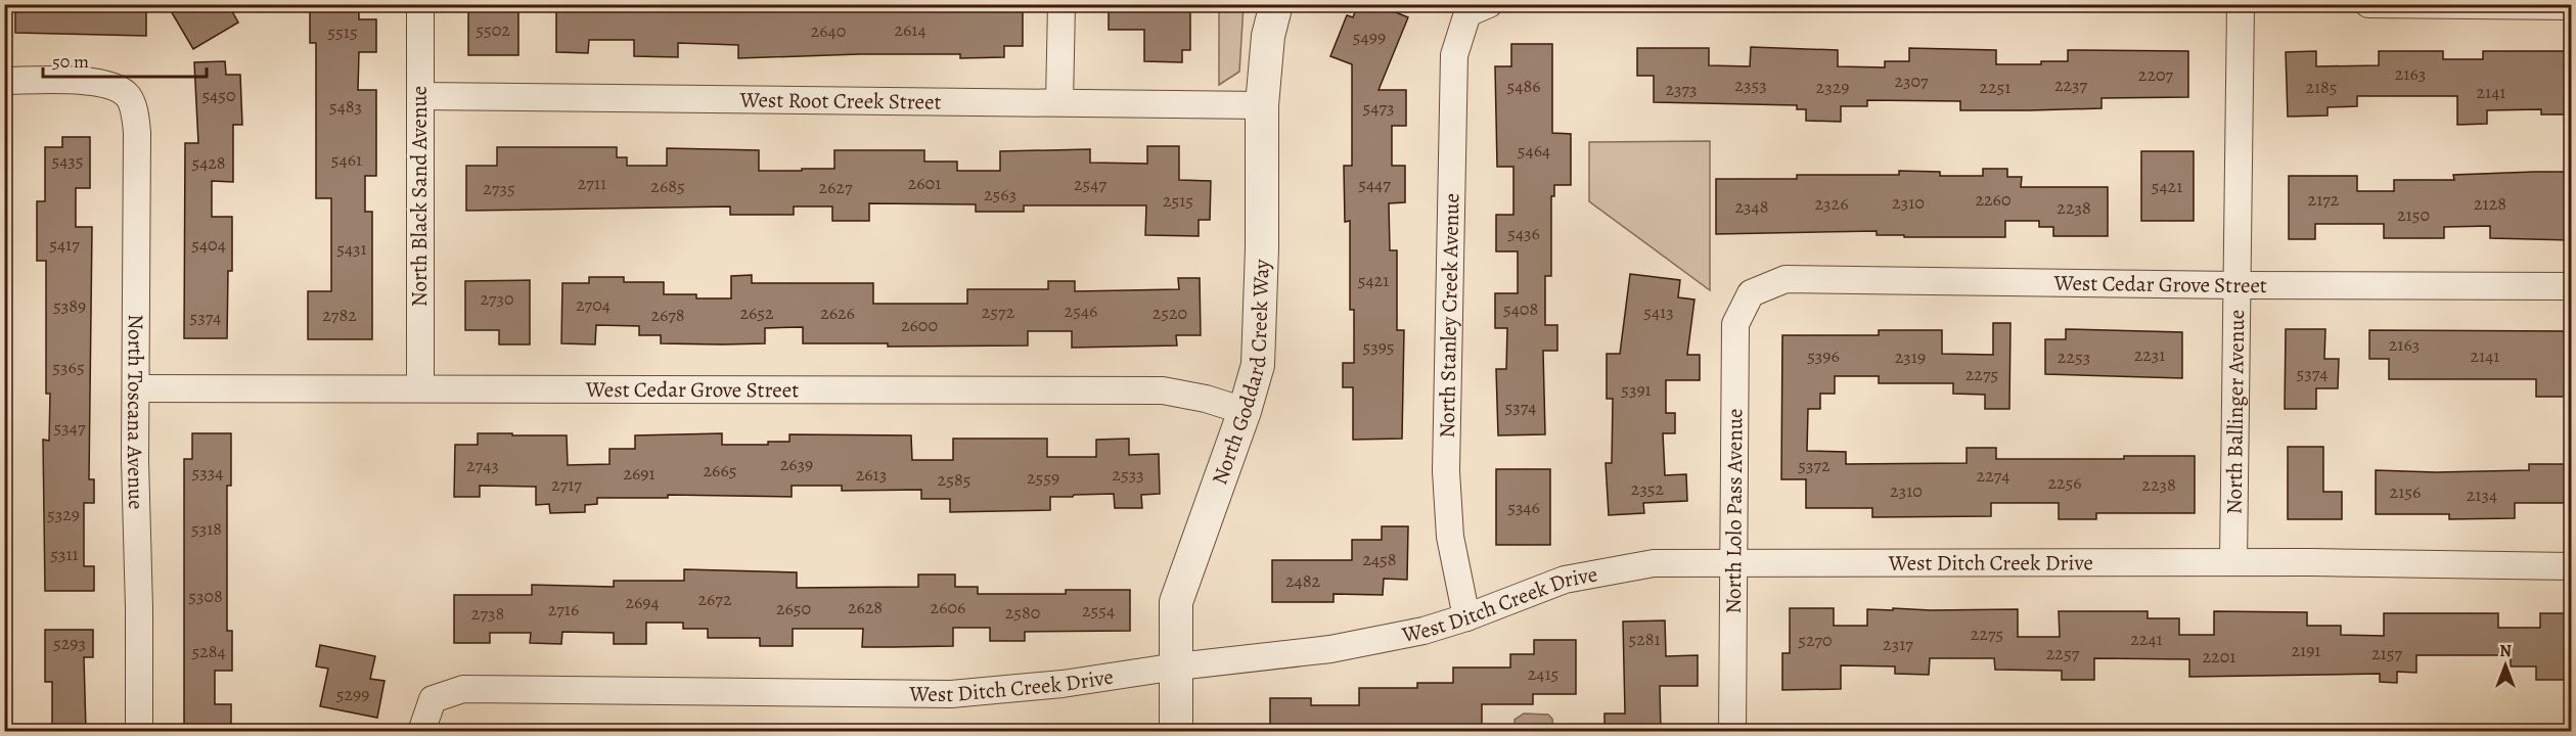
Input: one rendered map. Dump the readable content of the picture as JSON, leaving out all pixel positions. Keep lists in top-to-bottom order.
{
  "streets": {
    "street": [
      "West Root Creek Street",
      "North Black Sand Avenue",
      "West Cedar Grove Street",
      "North Stanley Creek Avenue",
      "North Goddard Creek Way",
      "North Ballinger Avenue",
      "North Toscana Avenue",
      "North Lolo Pass Avenue",
      "West Ditch Creek Drive"
    ]
  },
  "crossings": [
    ["West Root Creek Street", "North Black Sand Avenue"],
    ["West Root Creek Street", "North Goddard Creek Way"],
    ["North Black Sand Avenue", "West Cedar Grove Street"],
    ["West Cedar Grove Street", "North Goddard Creek Way"],
    ["West Cedar Grove Street", "North Ballinger Avenue"],
    ["West Cedar Grove Street", "North Toscana Avenue"],
    ["West Cedar Grove Street", "North Lolo Pass Avenue"],
    ["North Stanley Creek Avenue", "West Ditch Creek Drive"],
    ["North Goddard Creek Way", "West Ditch Creek Drive"],
    ["North Ballinger Avenue", "West Ditch Creek Drive"],
    ["North Lolo Pass Avenue", "West Ditch Creek Drive"]
  ],
  "house_numbers": [
    "5502",
    "2614",
    "2640",
    "5515",
    "5499",
    "2163",
    "2207",
    "2307",
    "2353",
    "2237",
    "5486",
    "2329",
    "2251",
    "2185",
    "2373",
    "2141",
    "5450",
    "5483",
    "5473",
    "5464",
    "5461",
    "5435",
    "5428",
    "2711",
    "2601",
    "2547",
    "5447",
    "2685",
    "5421",
    "2627",
    "2735",
    "2563",
    "2260",
    "2172",
    "2515",
    "2310",
    "2326",
    "2128",
    "2348",
    "2238",
    "2150",
    "5436",
    "5417",
    "5404",
    "5431",
    "5421",
    "2730",
    "2704",
    "5389",
    "5408",
    "2546",
    "2572",
    "5413",
    "2652",
    "2626",
    "2520",
    "2782",
    "2678",
    "5374",
    "2600",
    "2163",
    "5395",
    "2231",
    "5396",
    "2141",
    "2319",
    "2253",
    "5365",
    "5374",
    "2275",
    "5391",
    "5374",
    "5347",
    "2639",
    "2743",
    "5372",
    "2665",
    "5334",
    "2691",
    "2613",
    "2533",
    "2274",
    "2559",
    "2585",
    "2256",
    "2717",
    "2238",
    "2352",
    "2310",
    "2156",
    "2134",
    "5346",
    "5329",
    "5318",
    "5311",
    "2458",
    "2482",
    "5308",
    "2672",
    "2694",
    "2628",
    "2606",
    "2650",
    "2716",
    "2554",
    "2580",
    "2738",
    "2275",
    "5281",
    "2241",
    "5270",
    "5293",
    "2317",
    "2191",
    "5284",
    "2257",
    "2157",
    "2201",
    "2415",
    "5299"
  ],
  "scale_bar": "50 m",
  "north": "top"
}
